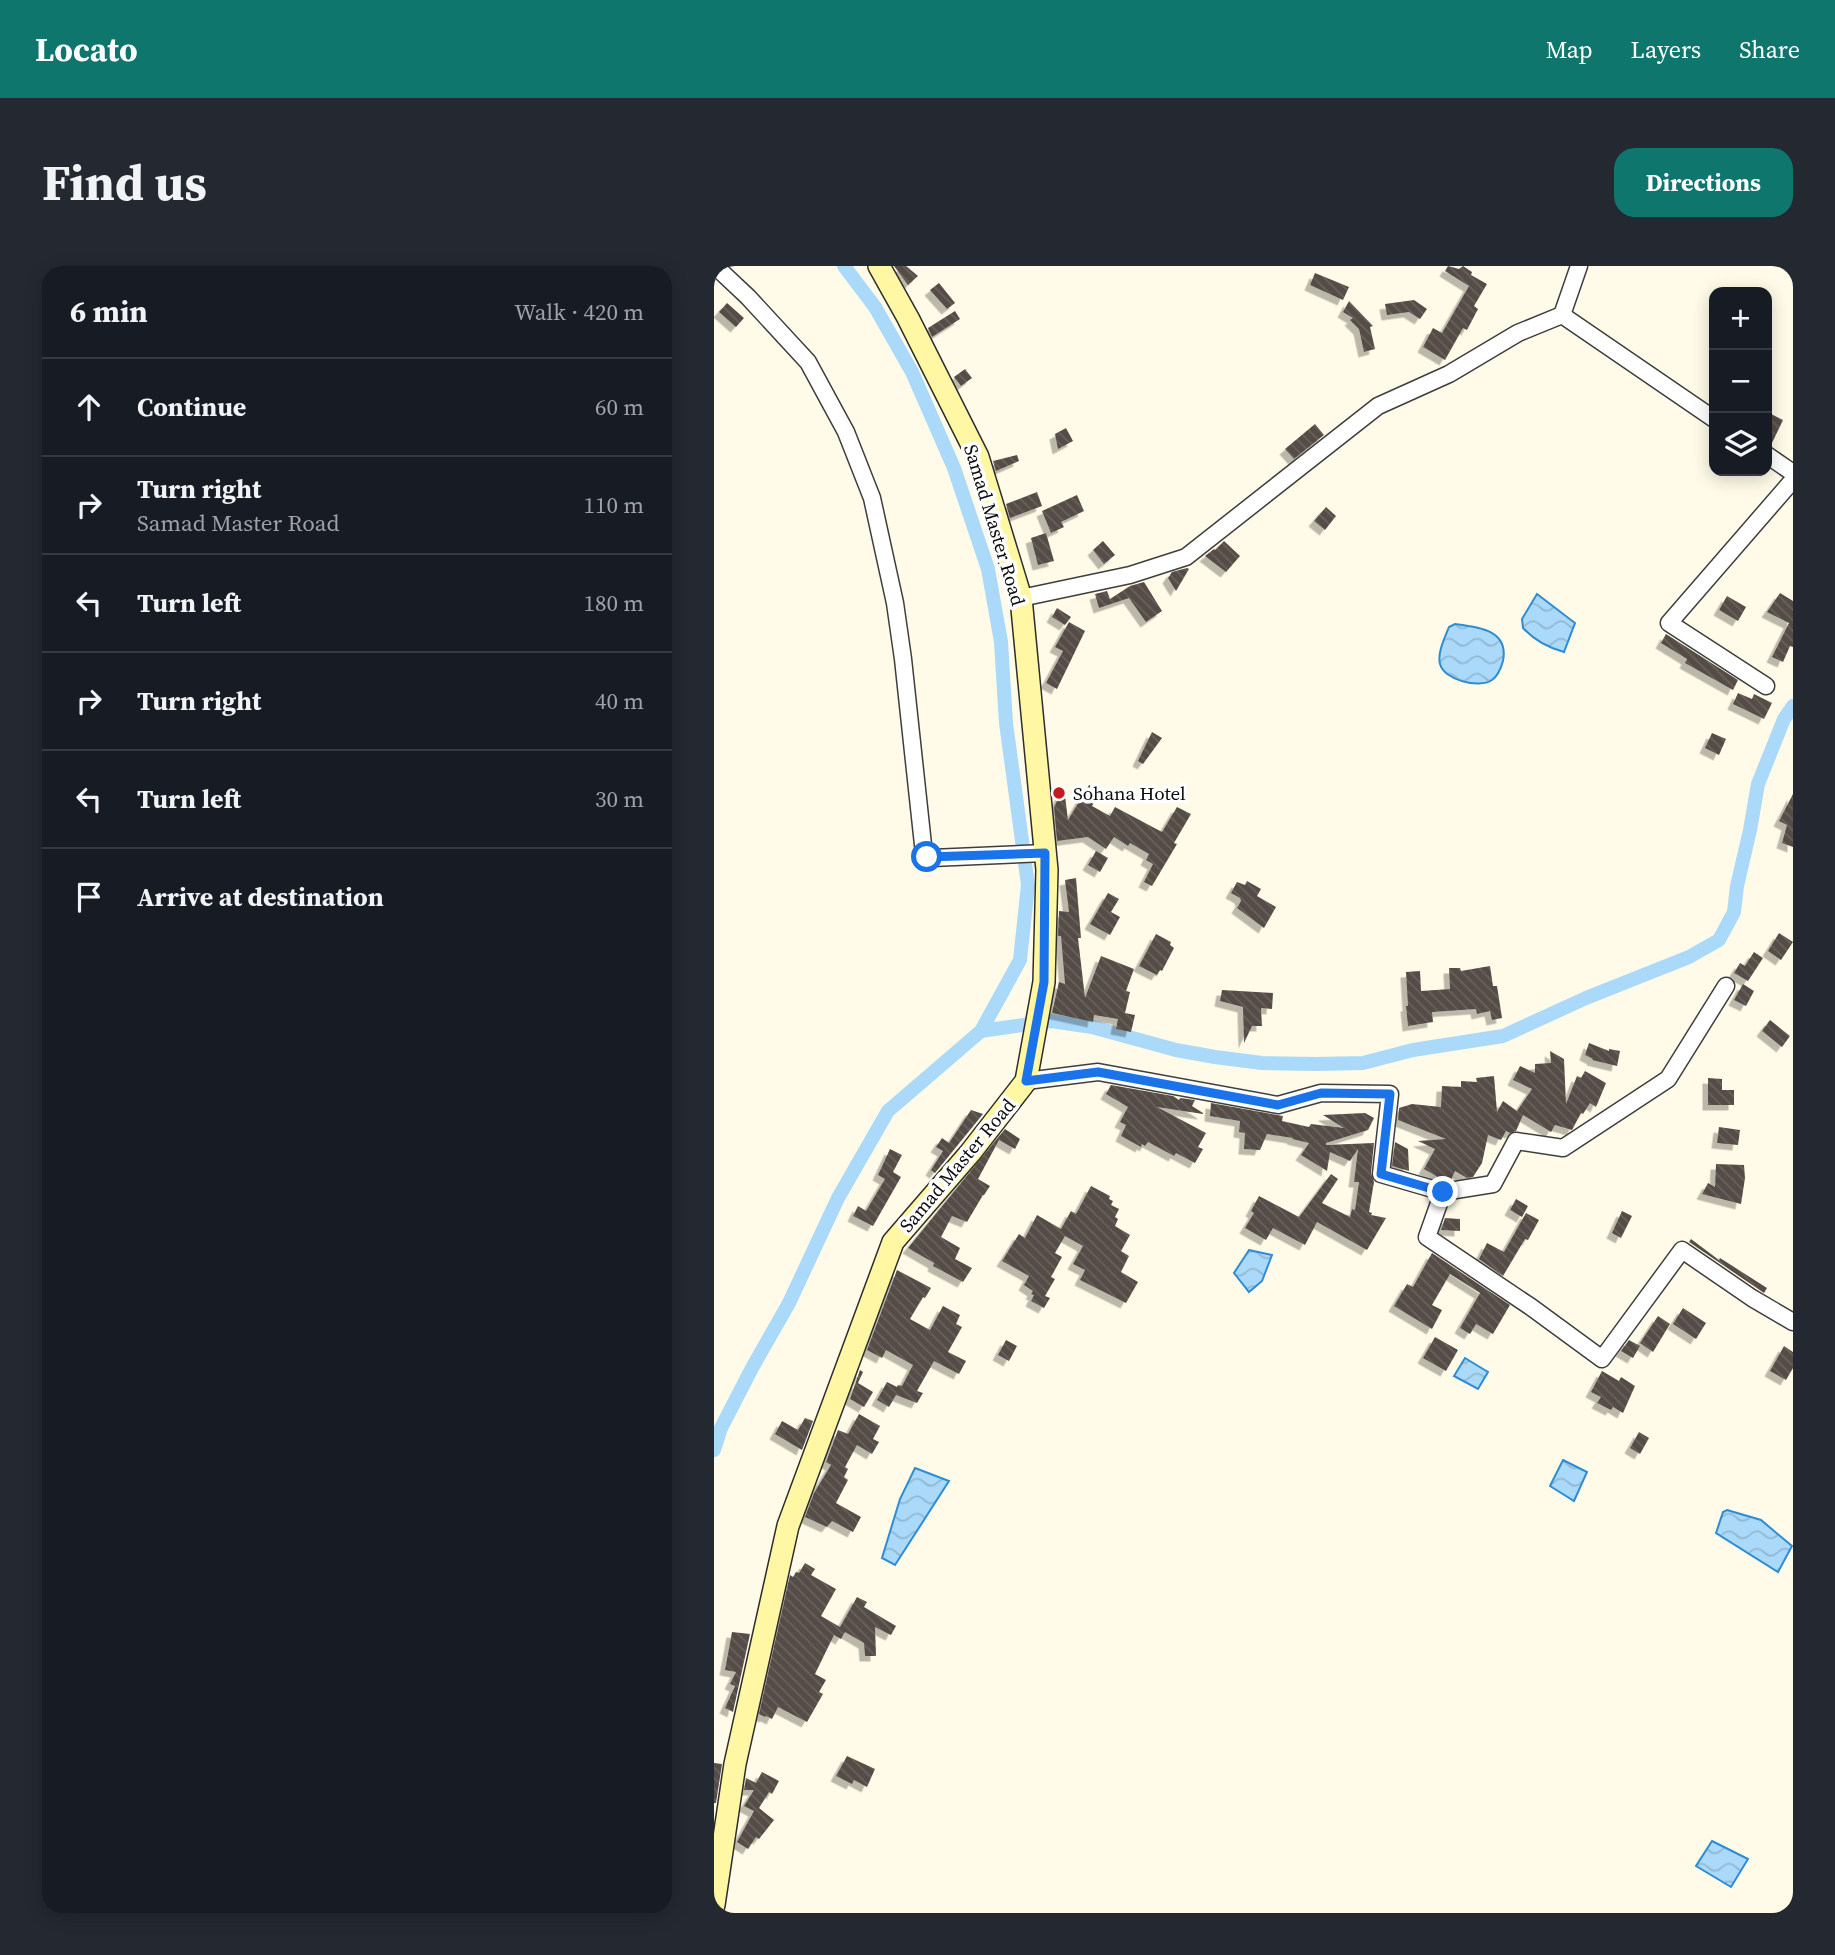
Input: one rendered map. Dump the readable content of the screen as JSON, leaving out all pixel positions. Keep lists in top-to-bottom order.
{
  "streets": {
    "street": ["Samad Master Road"]
  },
  "places": ["Sohana Hotel"],
  "page": {
    "header": "Locato",
    "nav": ["Map", "Layers", "Share"],
    "buttons": "Directions",
    "title": "Find us",
    "heading": ["6 min", "Walk · 420 m"],
    "map_buttons": ["+", "−"],
    "list": [
      ["Continue", "60 m"],
      ["Turn right", "Samad Master Road", "110 m"],
      ["Turn left", "180 m"],
      ["Turn right", "40 m"],
      ["Turn left", "30 m"],
      "Arrive at destination"
    ]
  }
}
